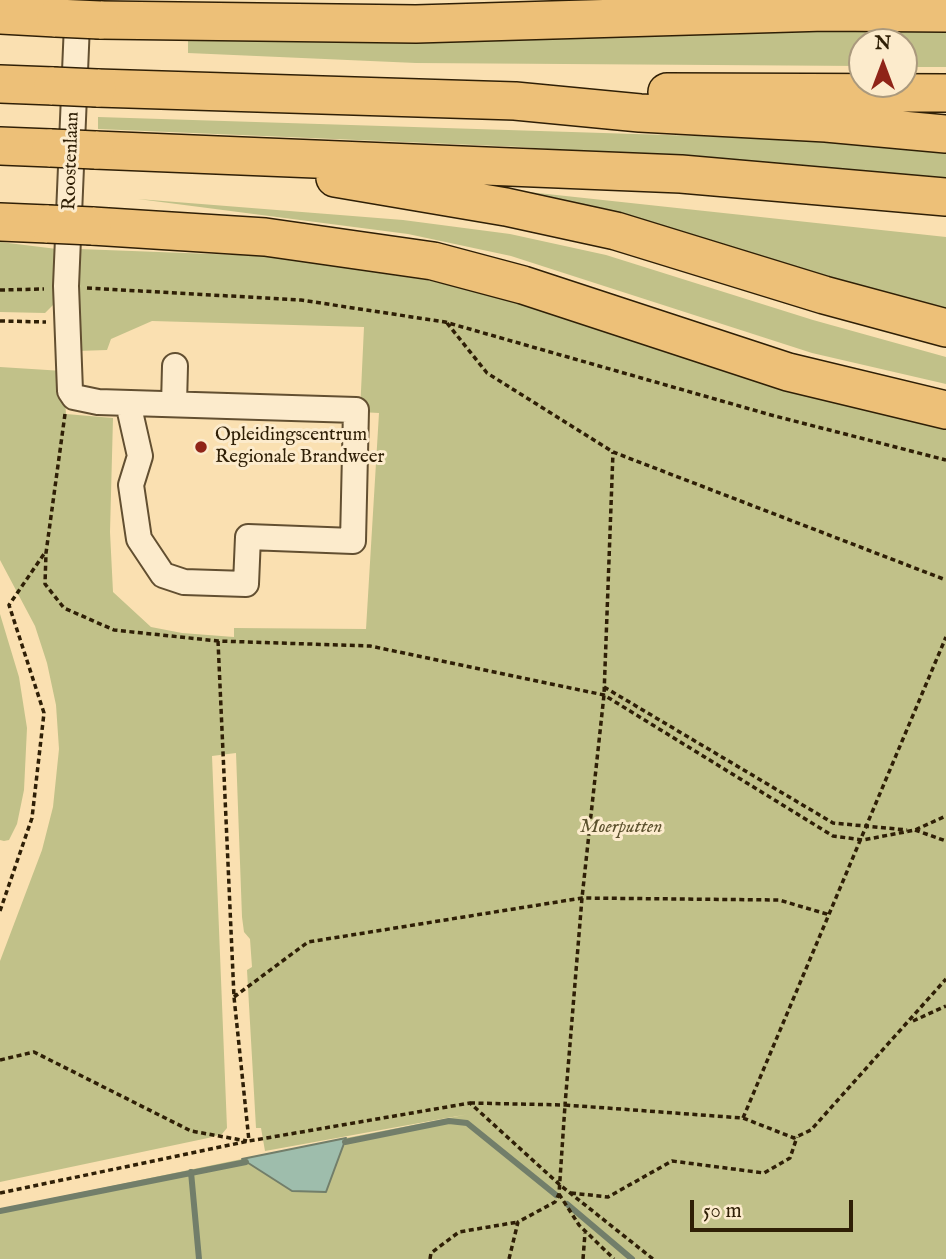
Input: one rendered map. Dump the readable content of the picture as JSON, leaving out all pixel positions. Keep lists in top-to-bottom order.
{
  "streets": {
    "street": ["Roostenlaan"]
  },
  "parks": ["Moerputten"],
  "places": ["Opleidingscentrum Regionale Brandweer"],
  "scale_bar": "50 m",
  "north": "top"
}
